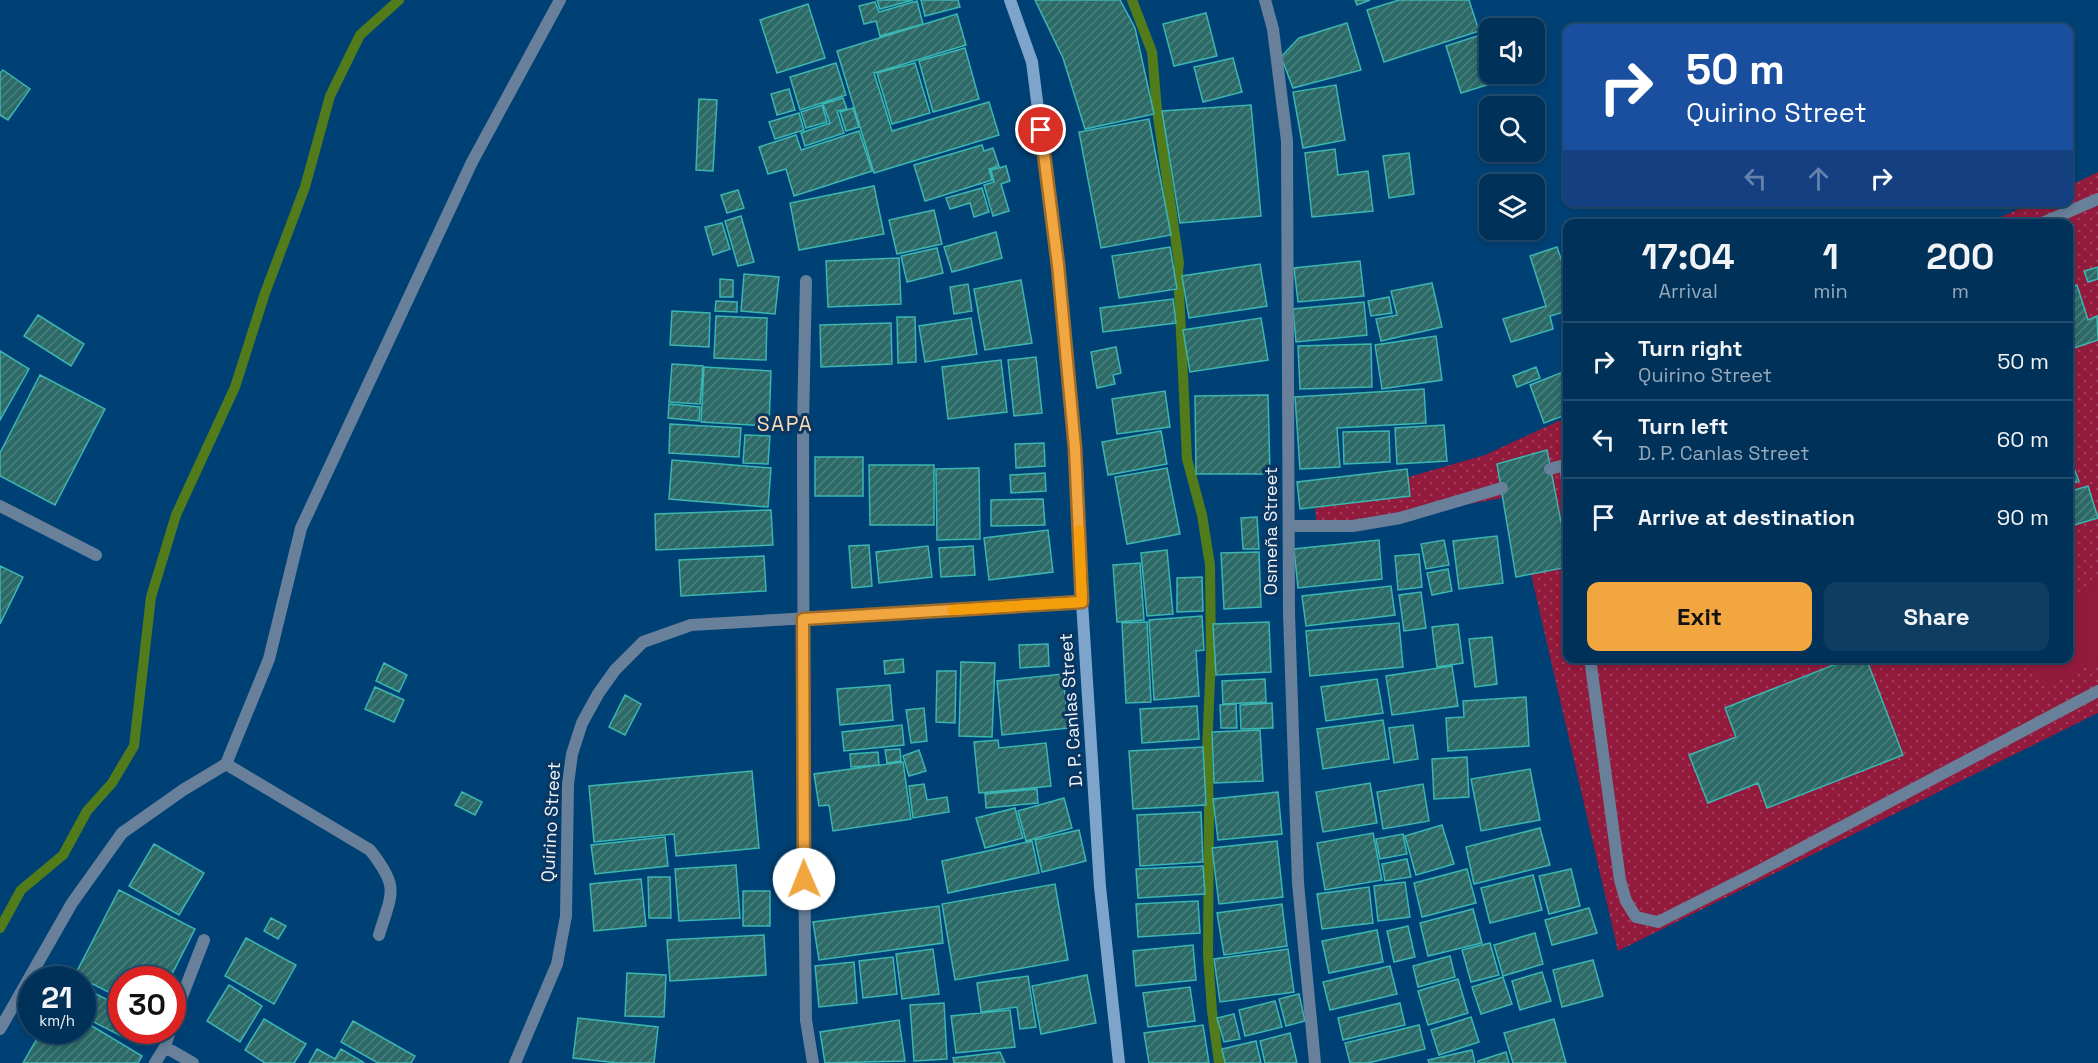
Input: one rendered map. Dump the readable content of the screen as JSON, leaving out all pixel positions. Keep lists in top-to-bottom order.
{
  "streets": {
    "main road": ["D. P. Canlas Street"],
    "street": ["Osmeña Street", "Quirino Street"]
  },
  "crossings": [
    ["D. P. Canlas Street", "Quirino Street"]
  ],
  "districts": ["SAPA"],
  "page": {
    "turn": ["50 m", "Quirino Street"],
    "eta": [
      "17:04",
      "Arrival",
      "1",
      "min",
      "200",
      "m"
    ],
    "list": [
      {
        "name": "Turn right",
        "note": "Quirino Street",
        "value": "50 m"
      },
      {
        "name": "Turn left",
        "note": "D. P. Canlas Street",
        "value": "60 m"
      },
      {
        "name": "Arrive at destination",
        "value": "90 m"
      }
    ],
    "buttons": ["Exit", "Share"],
    "speed": "21 km/h",
    "limit": "30"
  }
}
